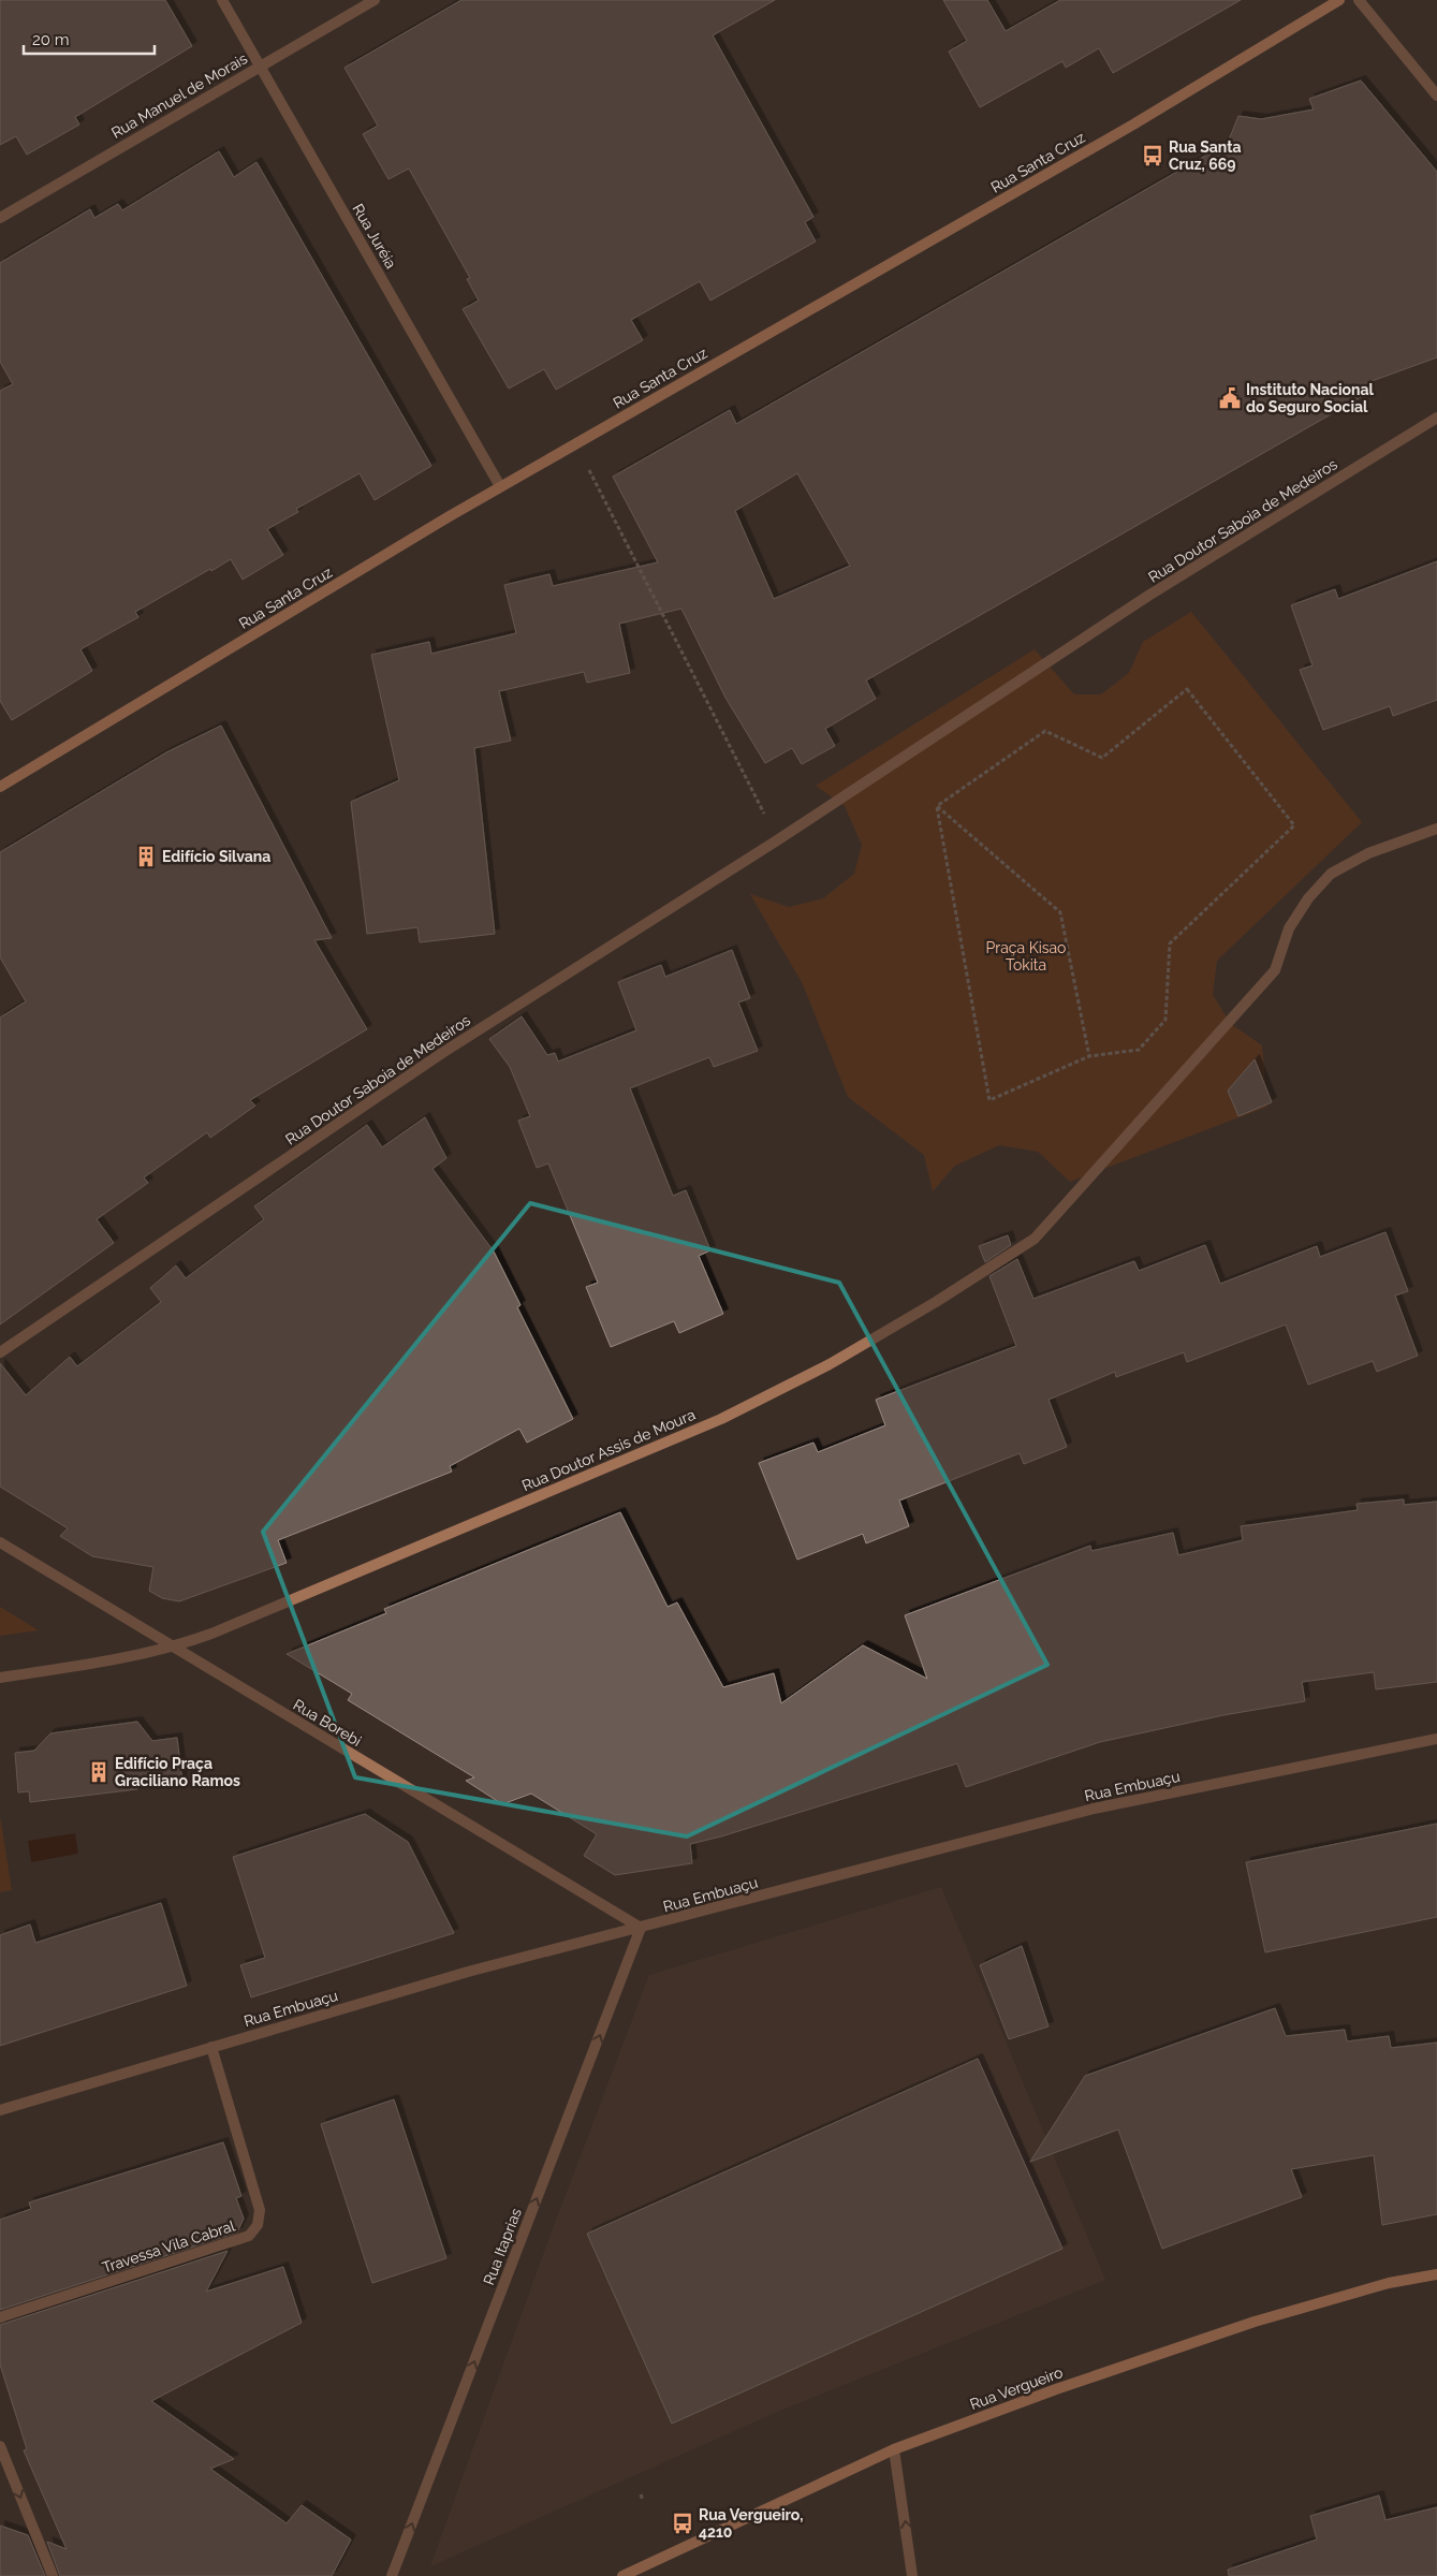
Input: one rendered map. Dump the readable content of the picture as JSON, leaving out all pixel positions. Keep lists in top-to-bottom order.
{
  "streets": {
    "street": [
      "Rua Manuel de Morais",
      "Rua Santa Cruz",
      "Rua Juréia",
      "Rua Doutor Saboia de Medeiros",
      "Rua Doutor Assis de Moura",
      "Rua Borebi",
      "Rua Embuaçu",
      "Travessa Vila Cabral",
      "Rua Itaprias",
      "Rua Vergueiro"
    ]
  },
  "crossings": [
    ["Rua Manuel de Morais", "Rua Juréia"],
    ["Rua Santa Cruz", "Rua Juréia"],
    ["Rua Doutor Assis de Moura", "Rua Borebi"],
    ["Rua Borebi", "Rua Embuaçu"],
    ["Rua Borebi", "Rua Itaprias"],
    ["Rua Embuaçu", "Travessa Vila Cabral"],
    ["Rua Embuaçu", "Rua Itaprias"]
  ],
  "one_way": ["Rua Itaprias"],
  "parks": ["Praça Kisao Tokita"],
  "places": {
    "bus stop": ["Rua Santa Cruz, 669", "Rua Vergueiro, 4210"],
    "public building": ["Instituto Nacional do Seguro Social"],
    "building": ["Edifício Silvana", "Edifício Praça Graciliano Ramos"]
  },
  "scale_bar": "20 m"
}
